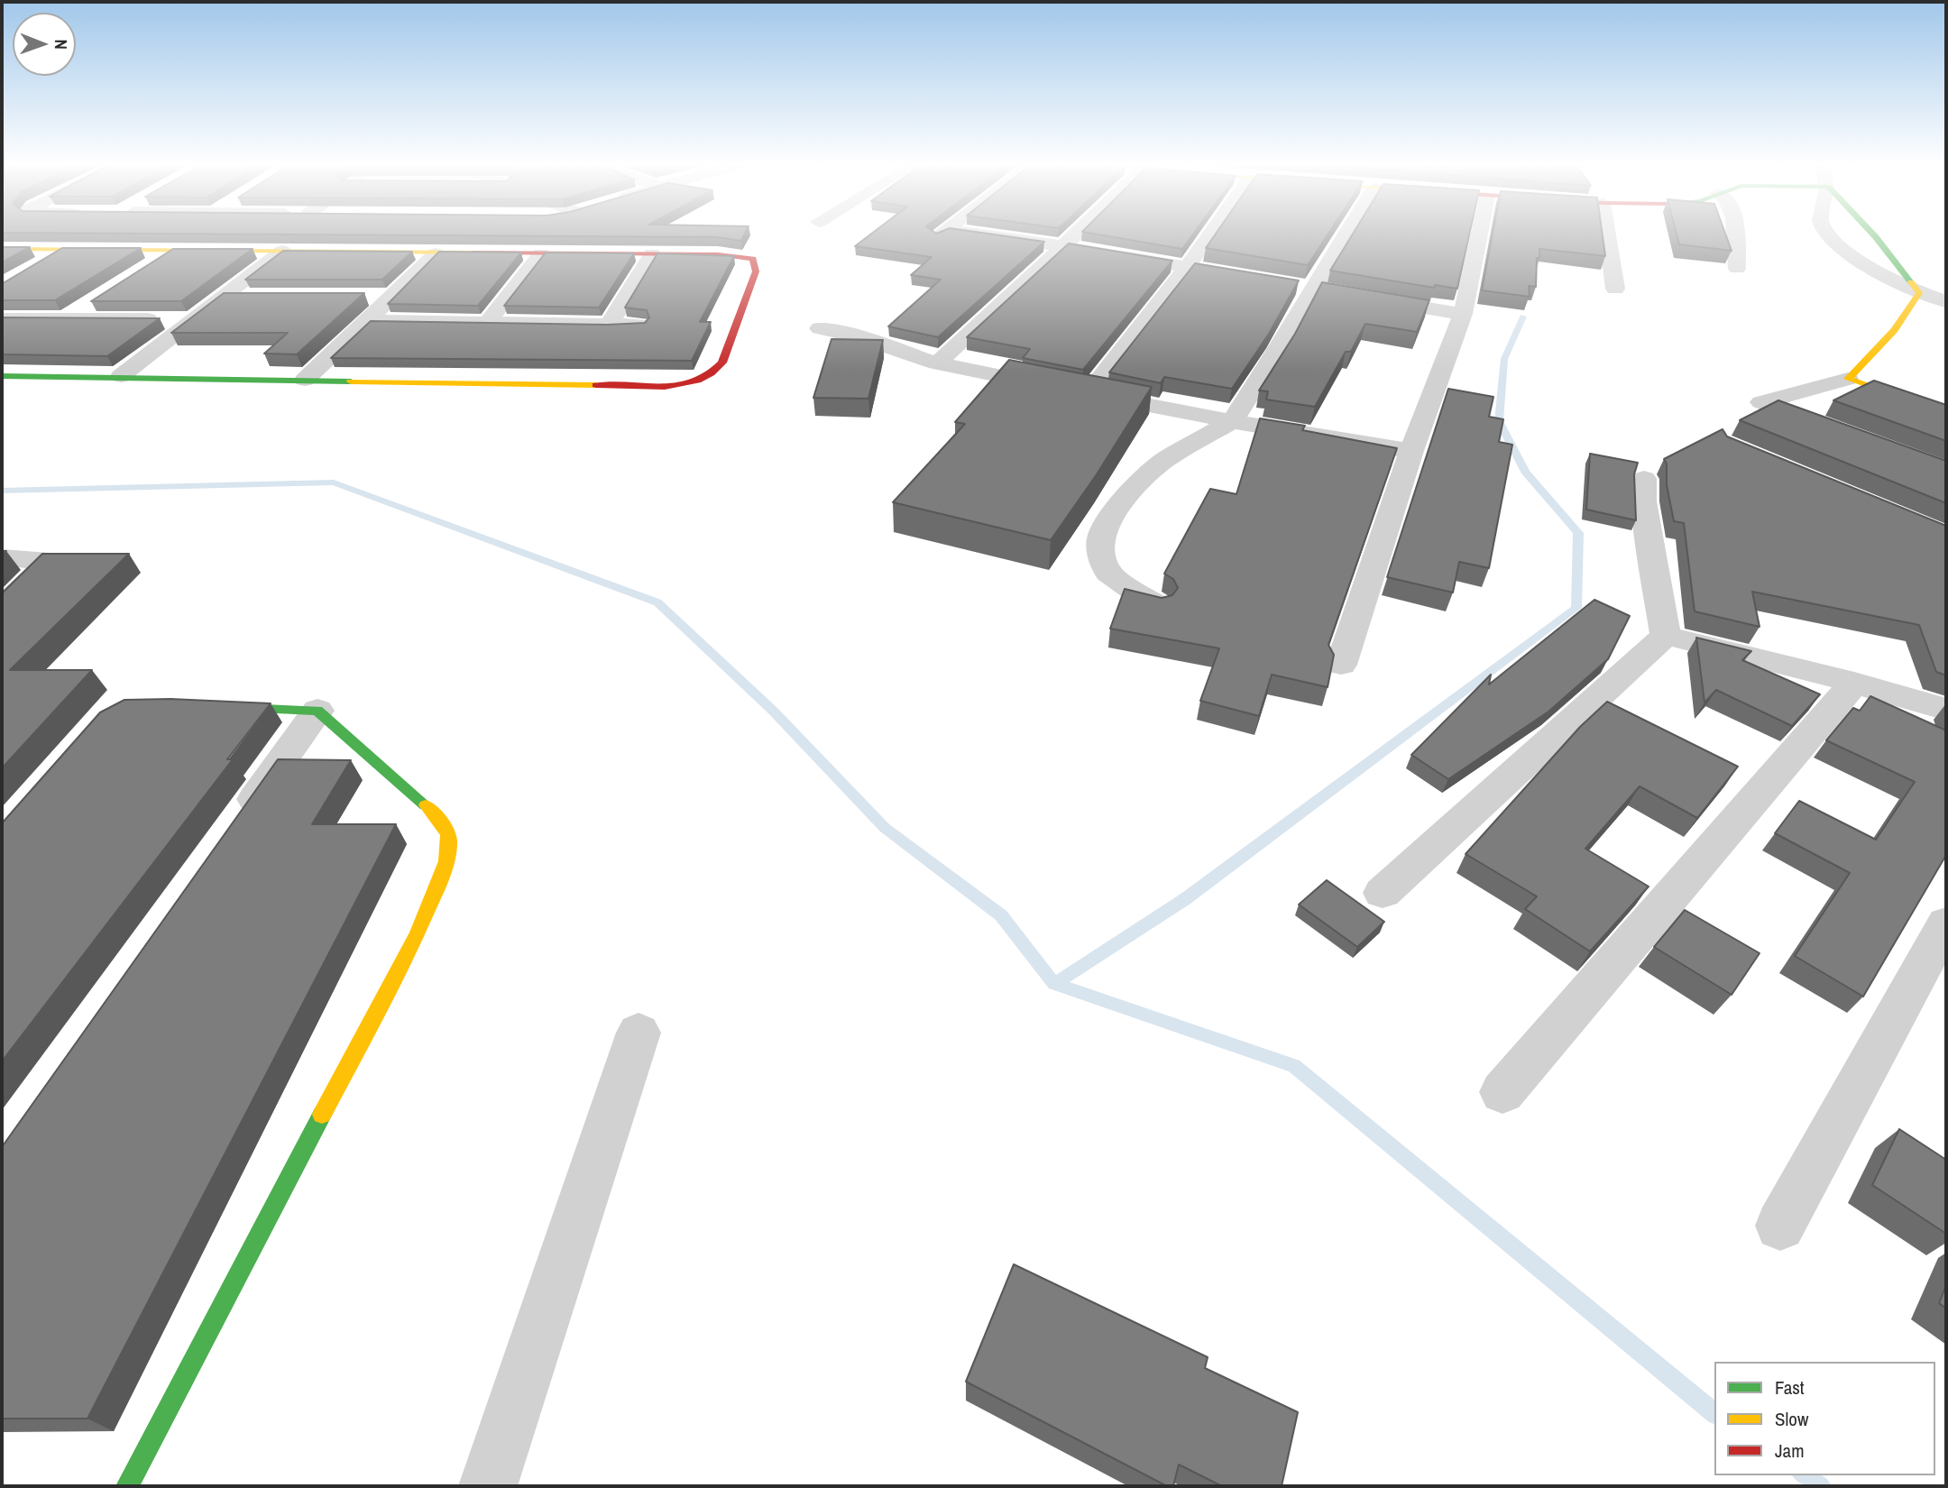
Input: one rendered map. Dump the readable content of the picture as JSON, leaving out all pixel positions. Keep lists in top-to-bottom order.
{
  "legend": ["Fast", "Slow", "Jam"],
  "north": "right"
}
